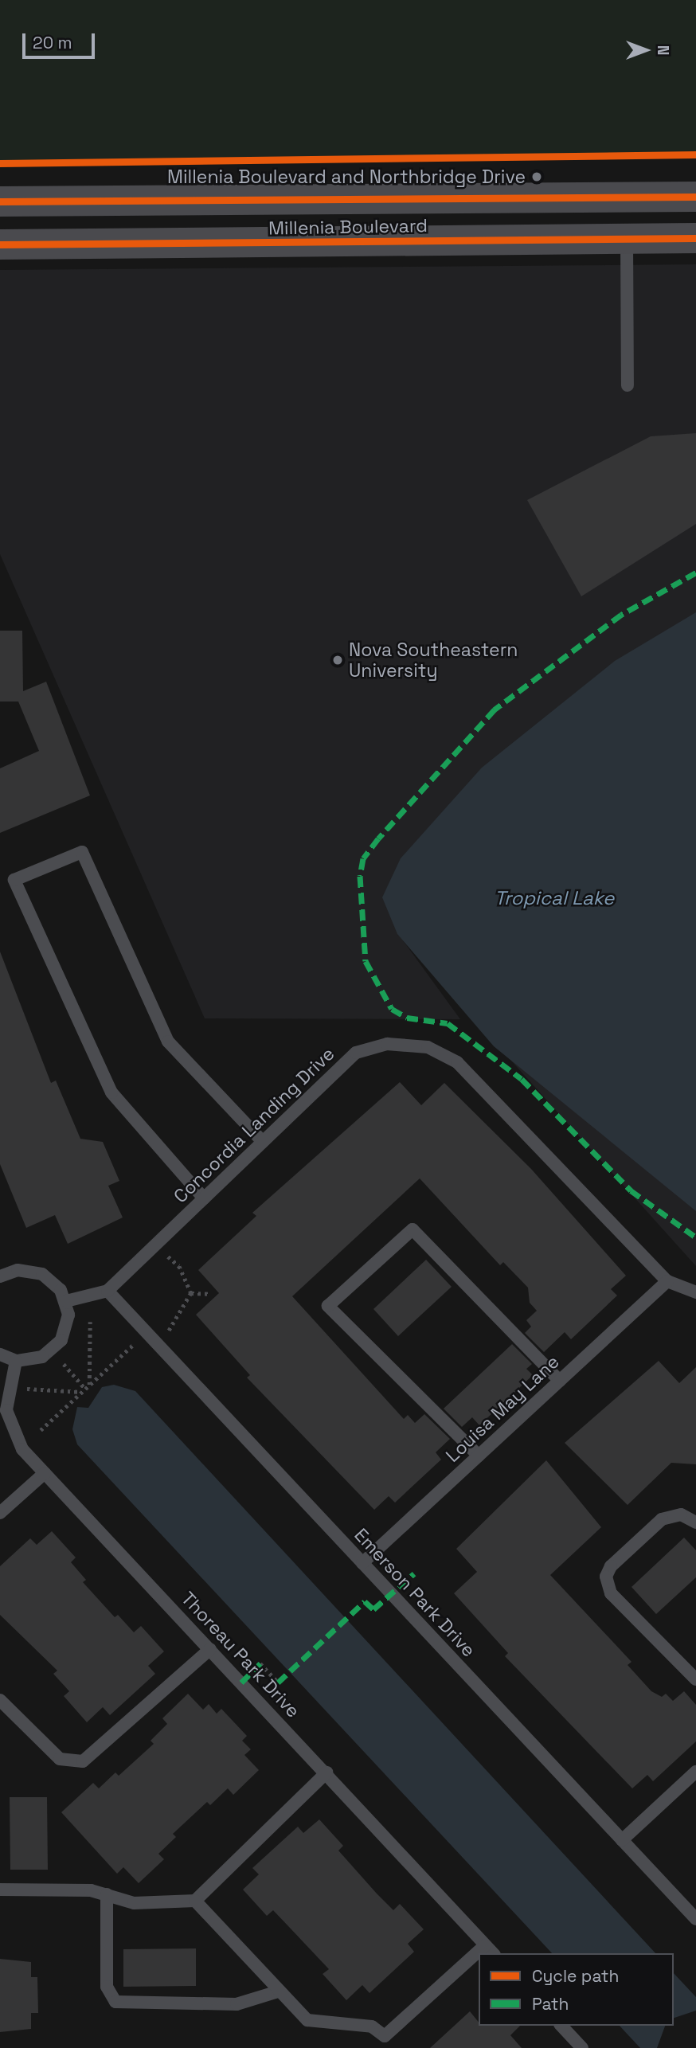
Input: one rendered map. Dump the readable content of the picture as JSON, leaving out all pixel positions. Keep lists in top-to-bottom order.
{
  "streets": {
    "street": ["Millenia Boulevard"],
    "lane": [
      "Concordia Landing Drive",
      "Louisa May Lane",
      "Emerson Park Drive",
      "Thoreau Park Drive"
    ]
  },
  "crossings": [
    ["Concordia Landing Drive", "Louisa May Lane"],
    ["Concordia Landing Drive", "Emerson Park Drive"],
    ["Louisa May Lane", "Emerson Park Drive"]
  ],
  "water": ["Tropical Lake"],
  "places": ["Millenia Boulevard and Northbridge Drive", "Nova Southeastern University"],
  "legend": ["Cycle path", "Path"],
  "scale_bar": "20 m",
  "north": "right"
}
